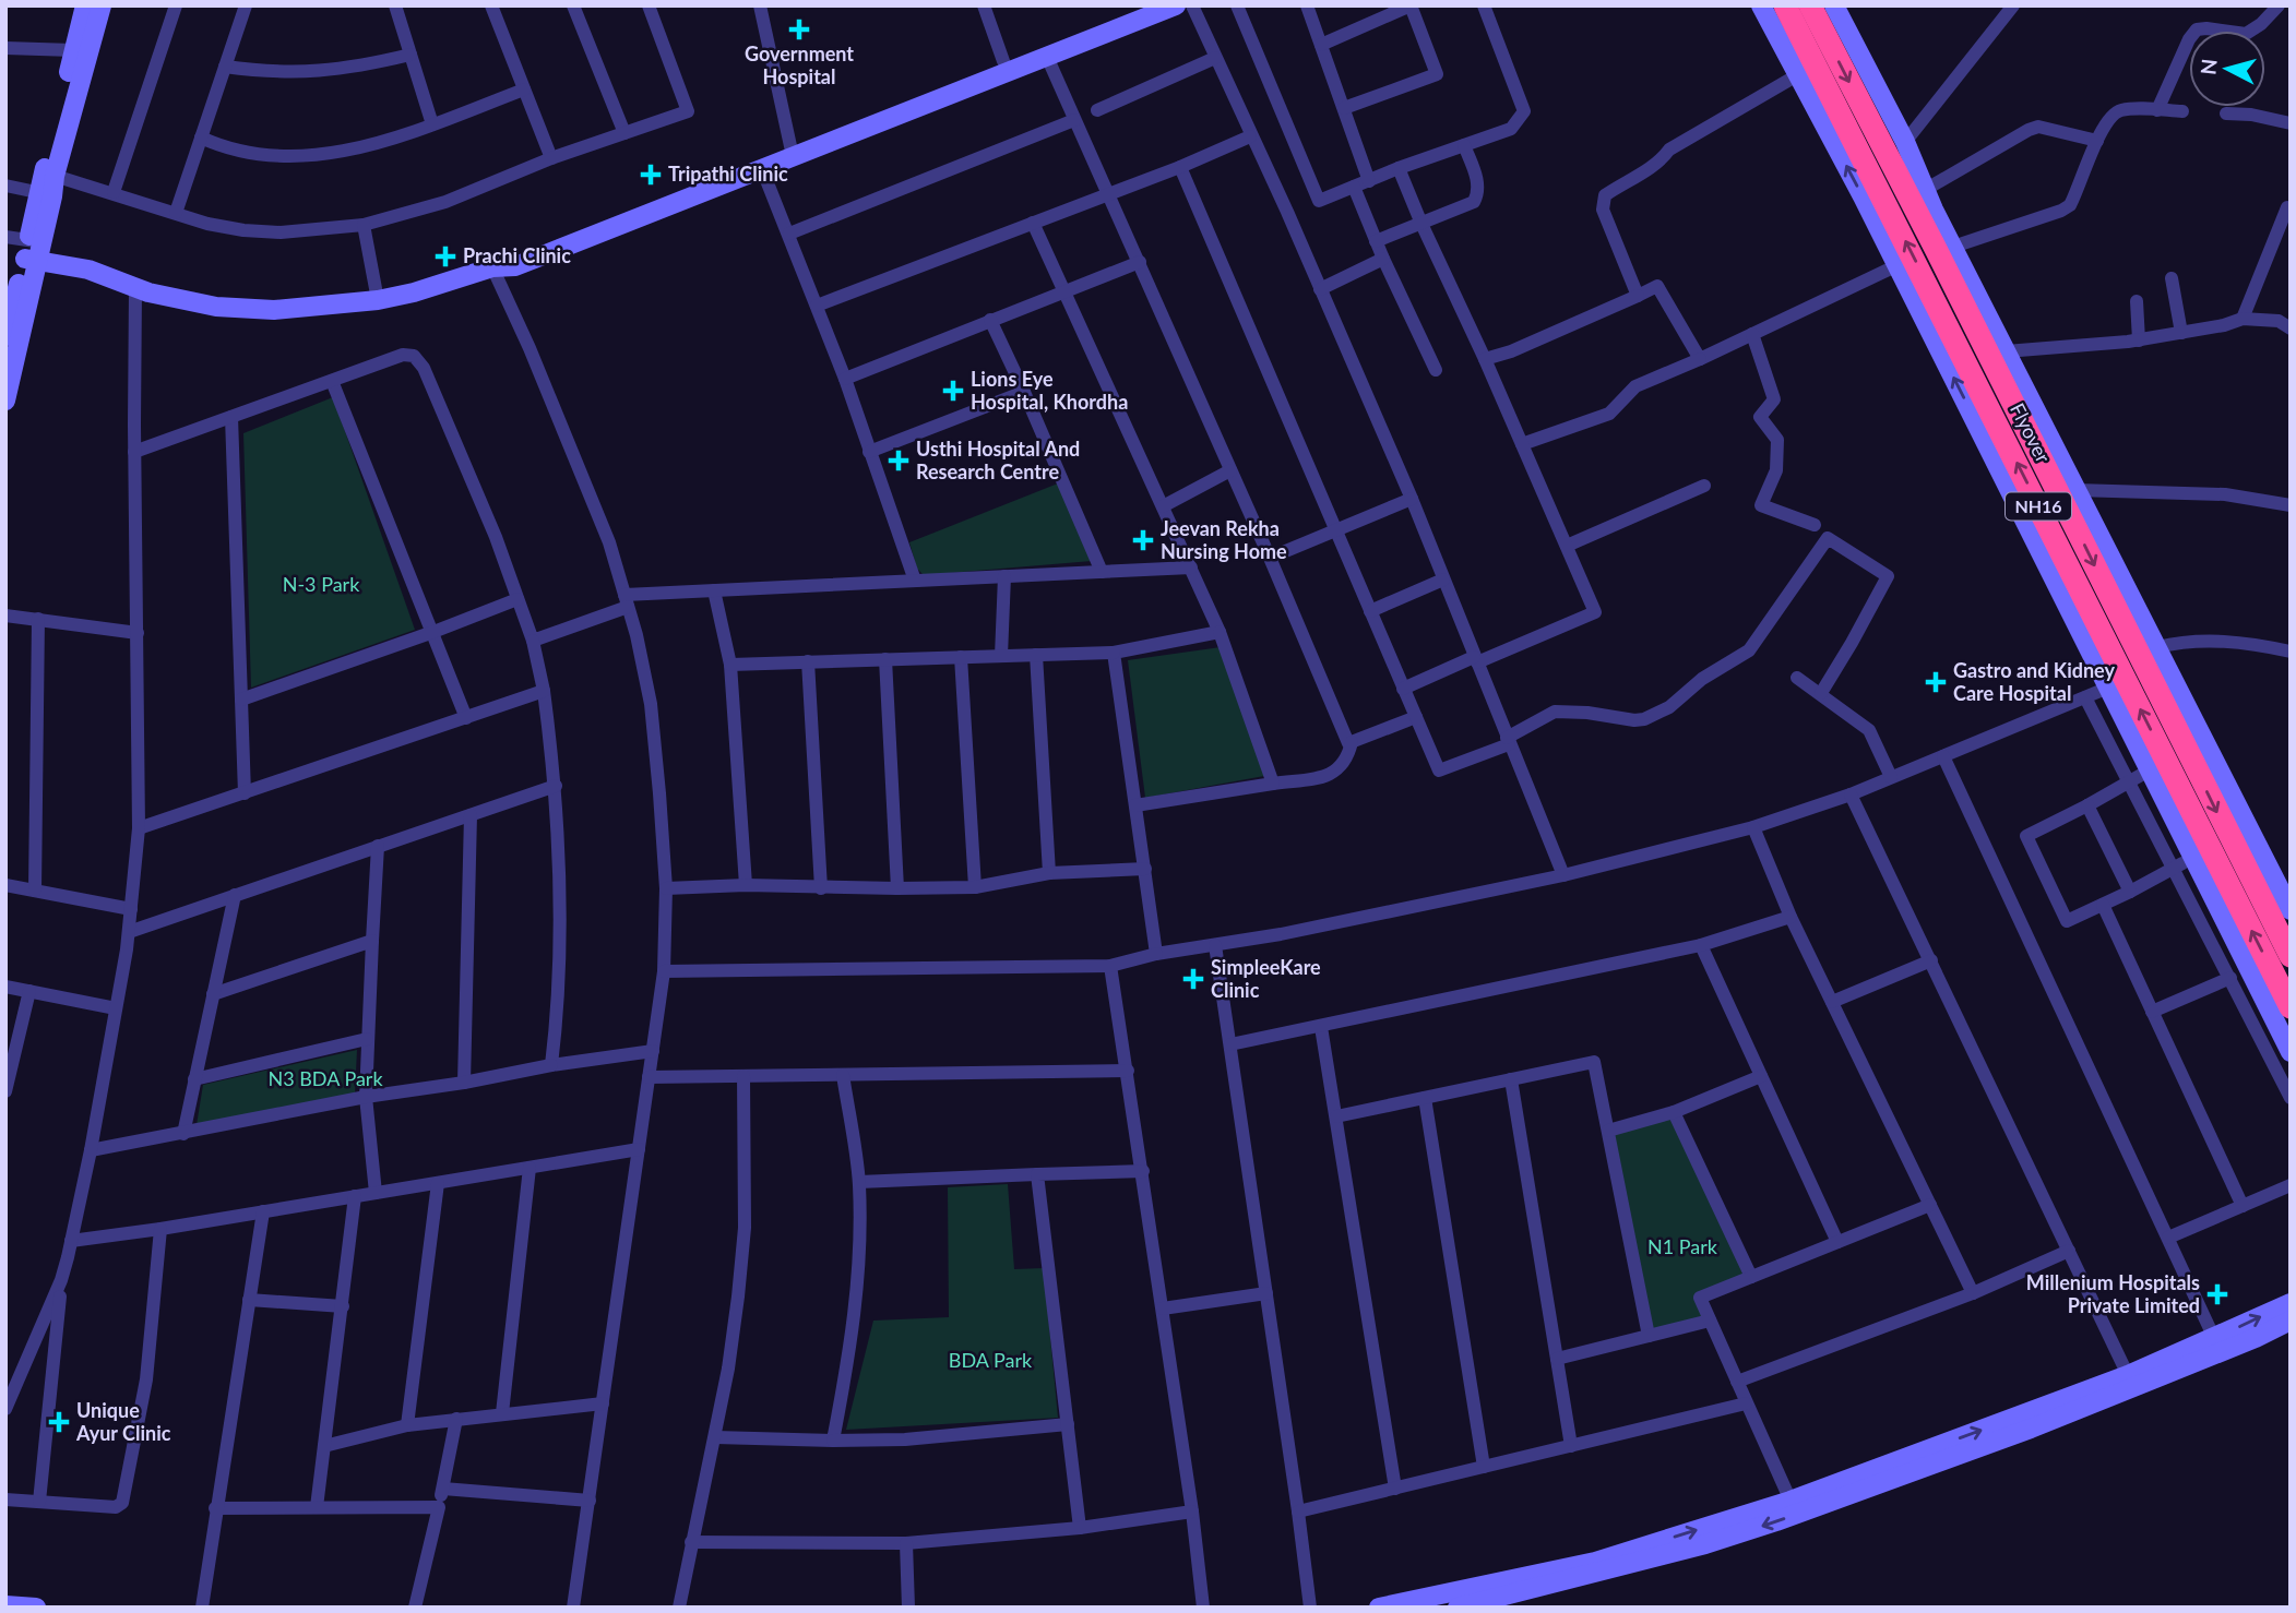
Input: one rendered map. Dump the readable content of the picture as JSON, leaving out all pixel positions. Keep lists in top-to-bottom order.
{
  "streets": {
    "highway": ["Flyover", "NH16"]
  },
  "parks": [
    "N-3 Park",
    "N3 BDA Park",
    "N1 Park",
    "BDA Park"
  ],
  "places": {
    "health": [
      "Government Hospital",
      "Tripathi Clinic",
      "Prachi Clinic",
      "Lions Eye Hospital, Khordha",
      "Usthi Hospital And Research Centre",
      "Jeevan Rekha Nursing Home",
      "Gastro and Kidney Care Hospital",
      "SimpleeKare Clinic",
      "Millenium Hospitals Private Limited",
      "Unique Ayur Clinic"
    ]
  },
  "north": "left"
}
